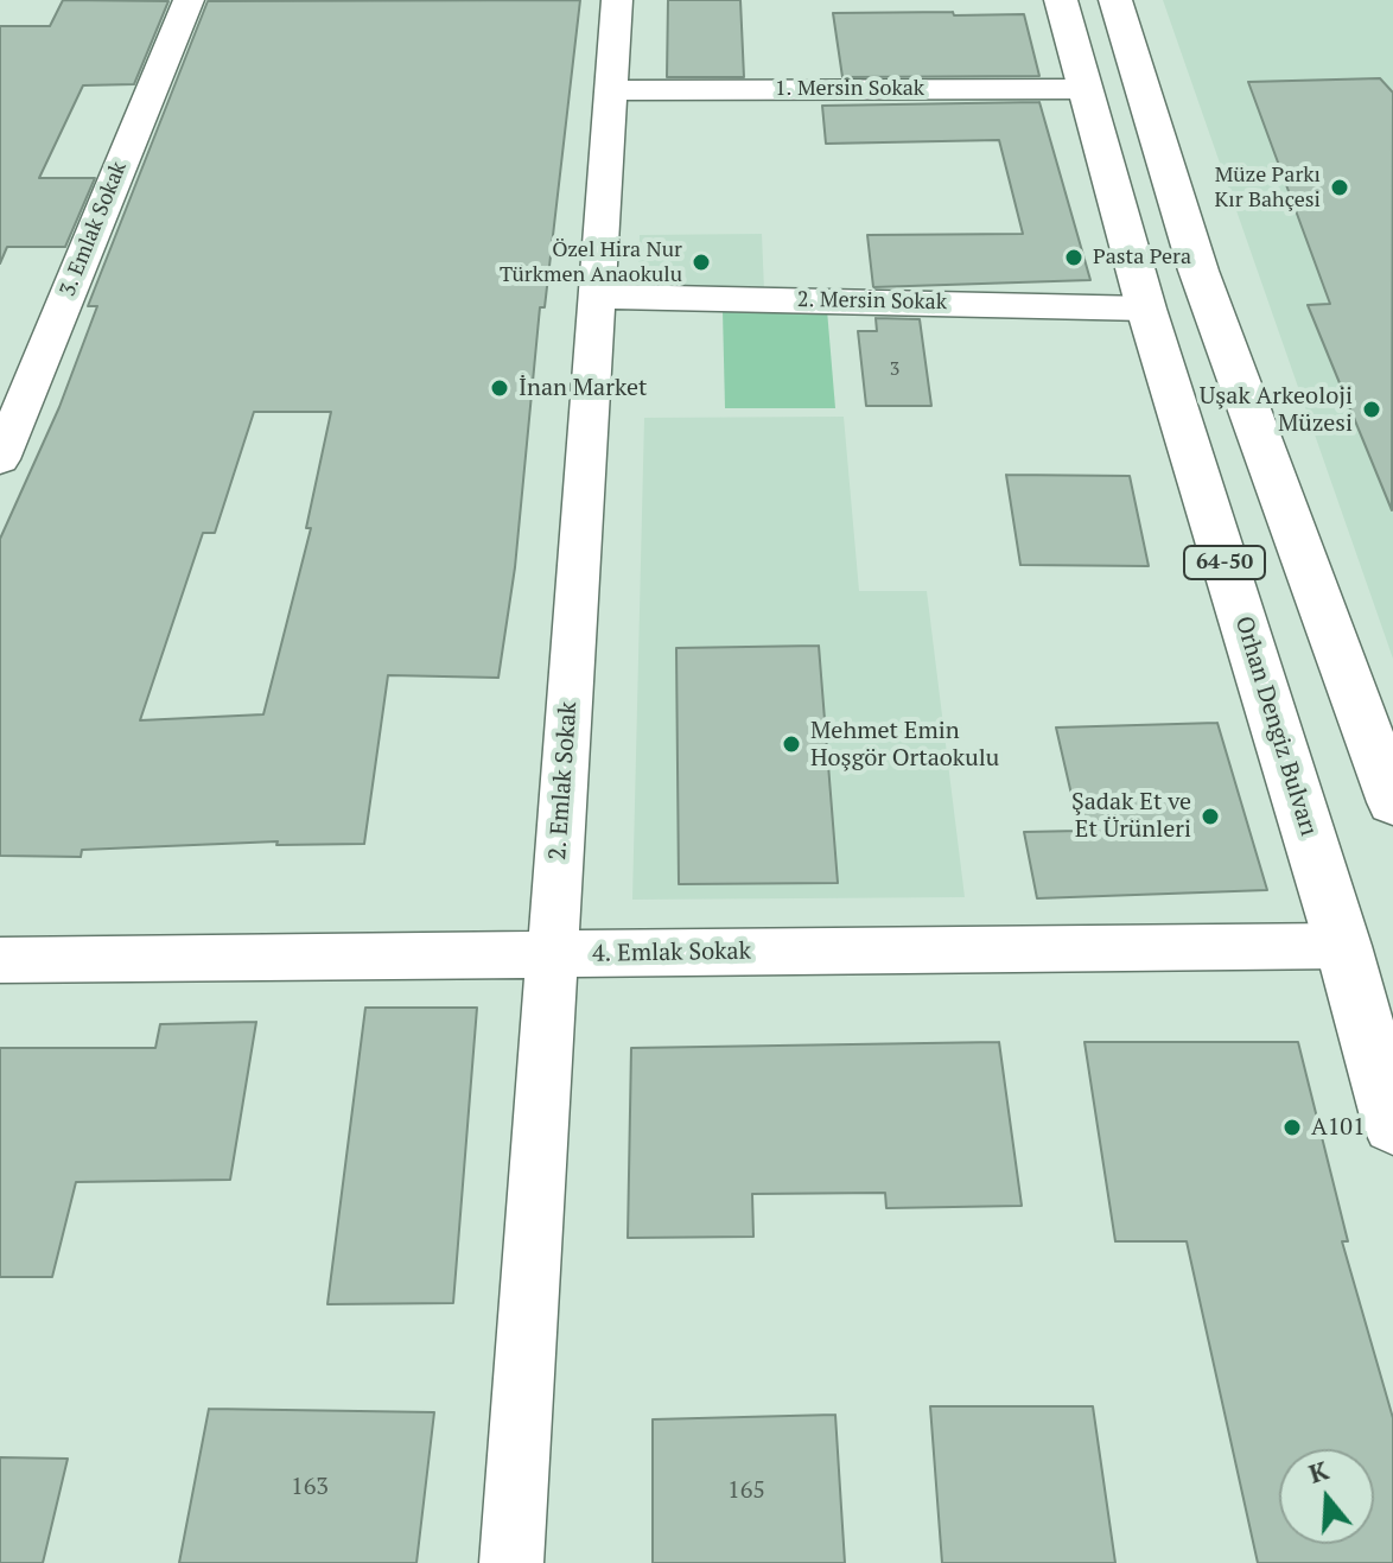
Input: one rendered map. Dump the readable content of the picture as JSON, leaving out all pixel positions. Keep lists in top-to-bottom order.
{
  "streets": {
    "main road": ["64-50", "Orhan Dengiz Bulvarı"],
    "street": [
      "1. Mersin Sokak",
      "3. Emlak Sokak",
      "2. Mersin Sokak",
      "2. Emlak Sokak",
      "4. Emlak Sokak"
    ]
  },
  "crossings": [
    ["1. Mersin Sokak", "Orhan Dengiz Bulvarı"],
    ["1. Mersin Sokak", "2. Emlak Sokak"],
    ["2. Mersin Sokak", "Orhan Dengiz Bulvarı"],
    ["2. Mersin Sokak", "2. Emlak Sokak"],
    ["Orhan Dengiz Bulvarı", "4. Emlak Sokak"],
    ["2. Emlak Sokak", "4. Emlak Sokak"]
  ],
  "places": [
    "Müze Parkı Kır Bahçesi",
    "Pasta Pera",
    "Özel Hira Nur Türkmen Anaokulu",
    "İnan Market",
    "Uşak Arkeoloji Müzesi",
    "Mehmet Emin Hoşgör Ortaokulu",
    "Şadak Et ve Et Ürünleri",
    "A101"
  ],
  "house_numbers": ["3", "163", "165"],
  "north": "top"
}
